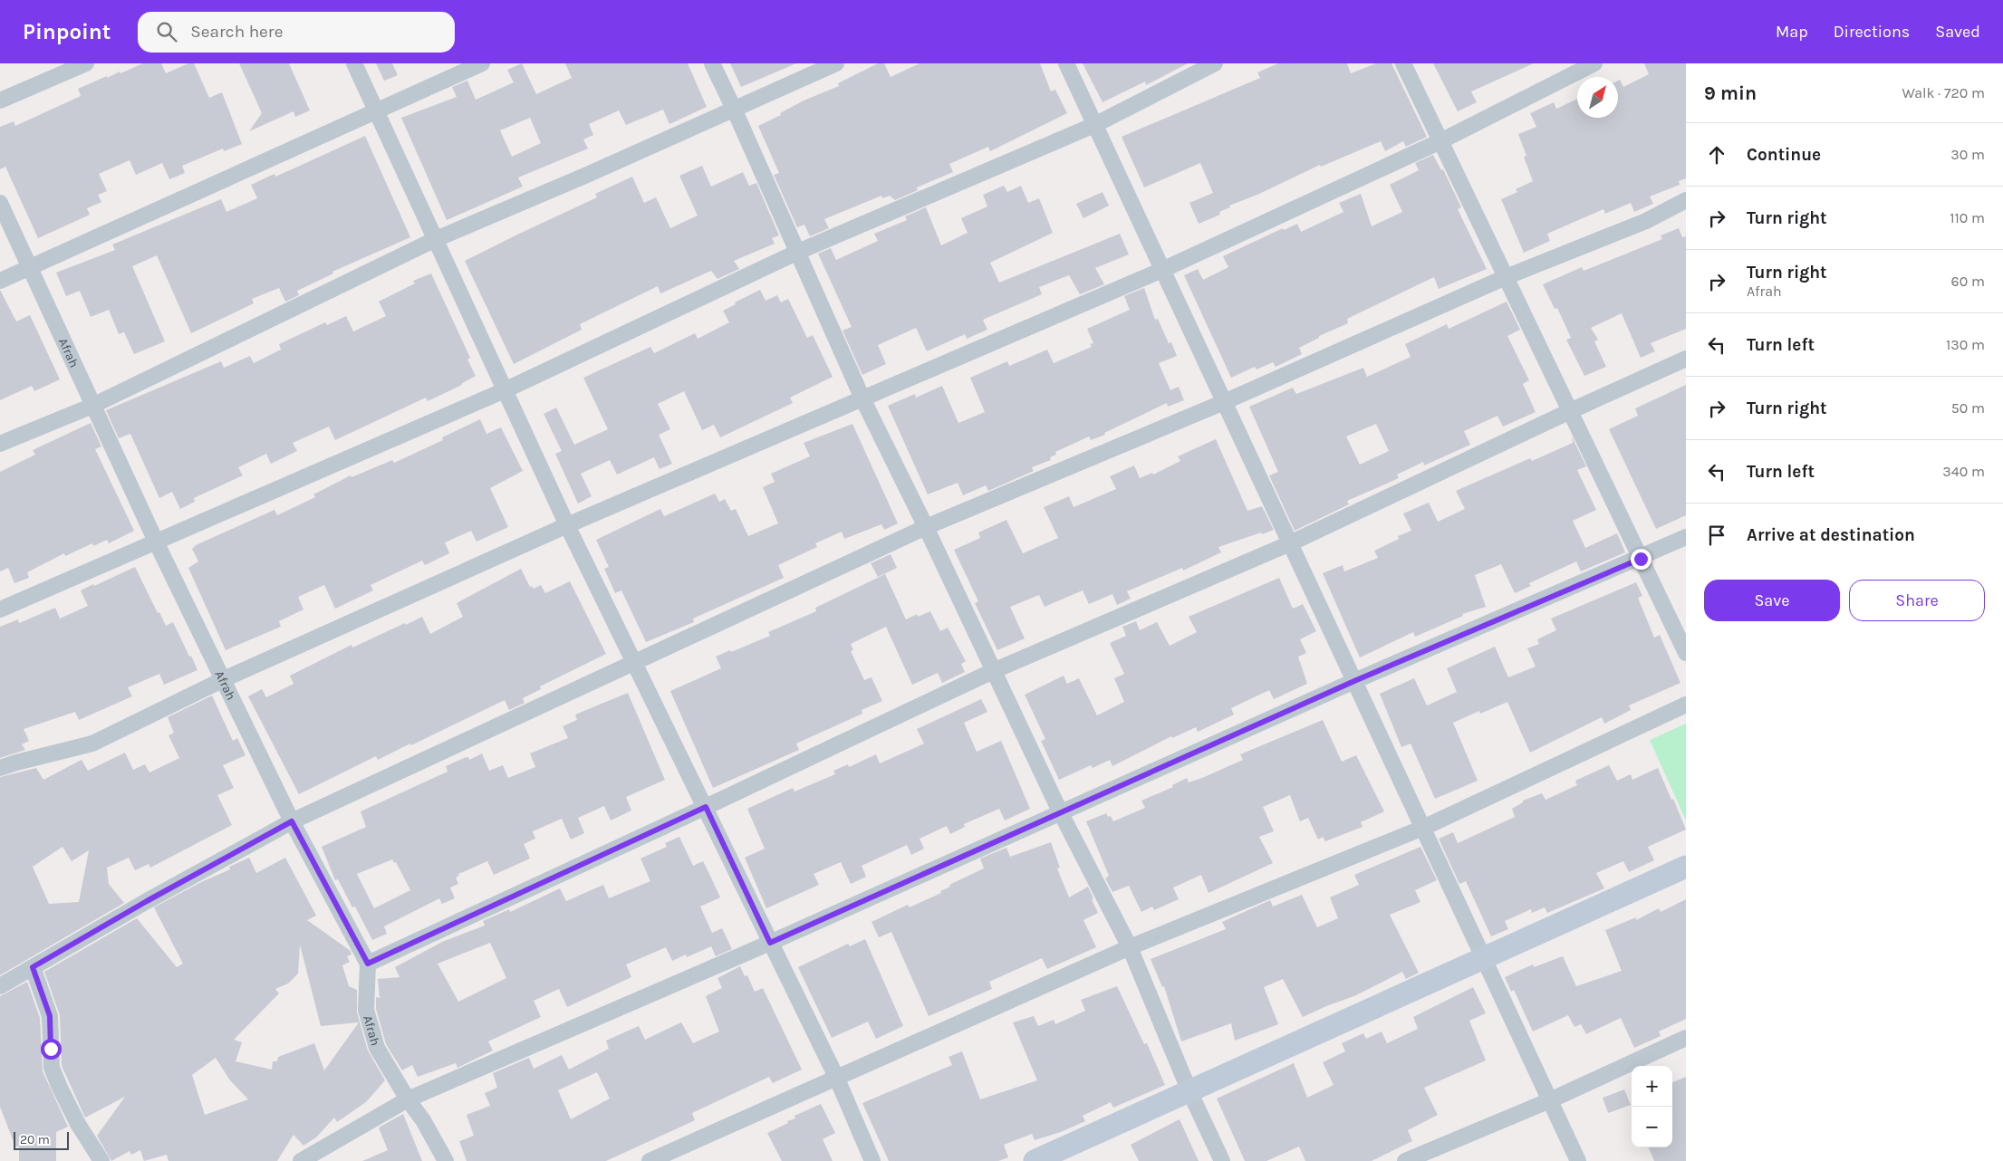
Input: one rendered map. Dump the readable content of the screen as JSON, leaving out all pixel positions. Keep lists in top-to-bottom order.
{
  "streets": {
    "street": ["Afrah"]
  },
  "scale_bar": "20 m",
  "north": "top right",
  "page": {
    "header": "Pinpoint",
    "search": "Search here",
    "nav": ["Map", "Directions", "Saved"],
    "heading": ["9 min", "Walk · 720 m"],
    "list": [
      ["Continue", "30 m"],
      ["Turn right", "110 m"],
      ["Turn right", "Afrah", "60 m"],
      ["Turn left", "130 m"],
      ["Turn right", "50 m"],
      ["Turn left", "340 m"],
      "Arrive at destination"
    ],
    "buttons": ["Save", "Share"],
    "map_buttons": ["+", "−"],
    "scale": "20 m"
  }
}
